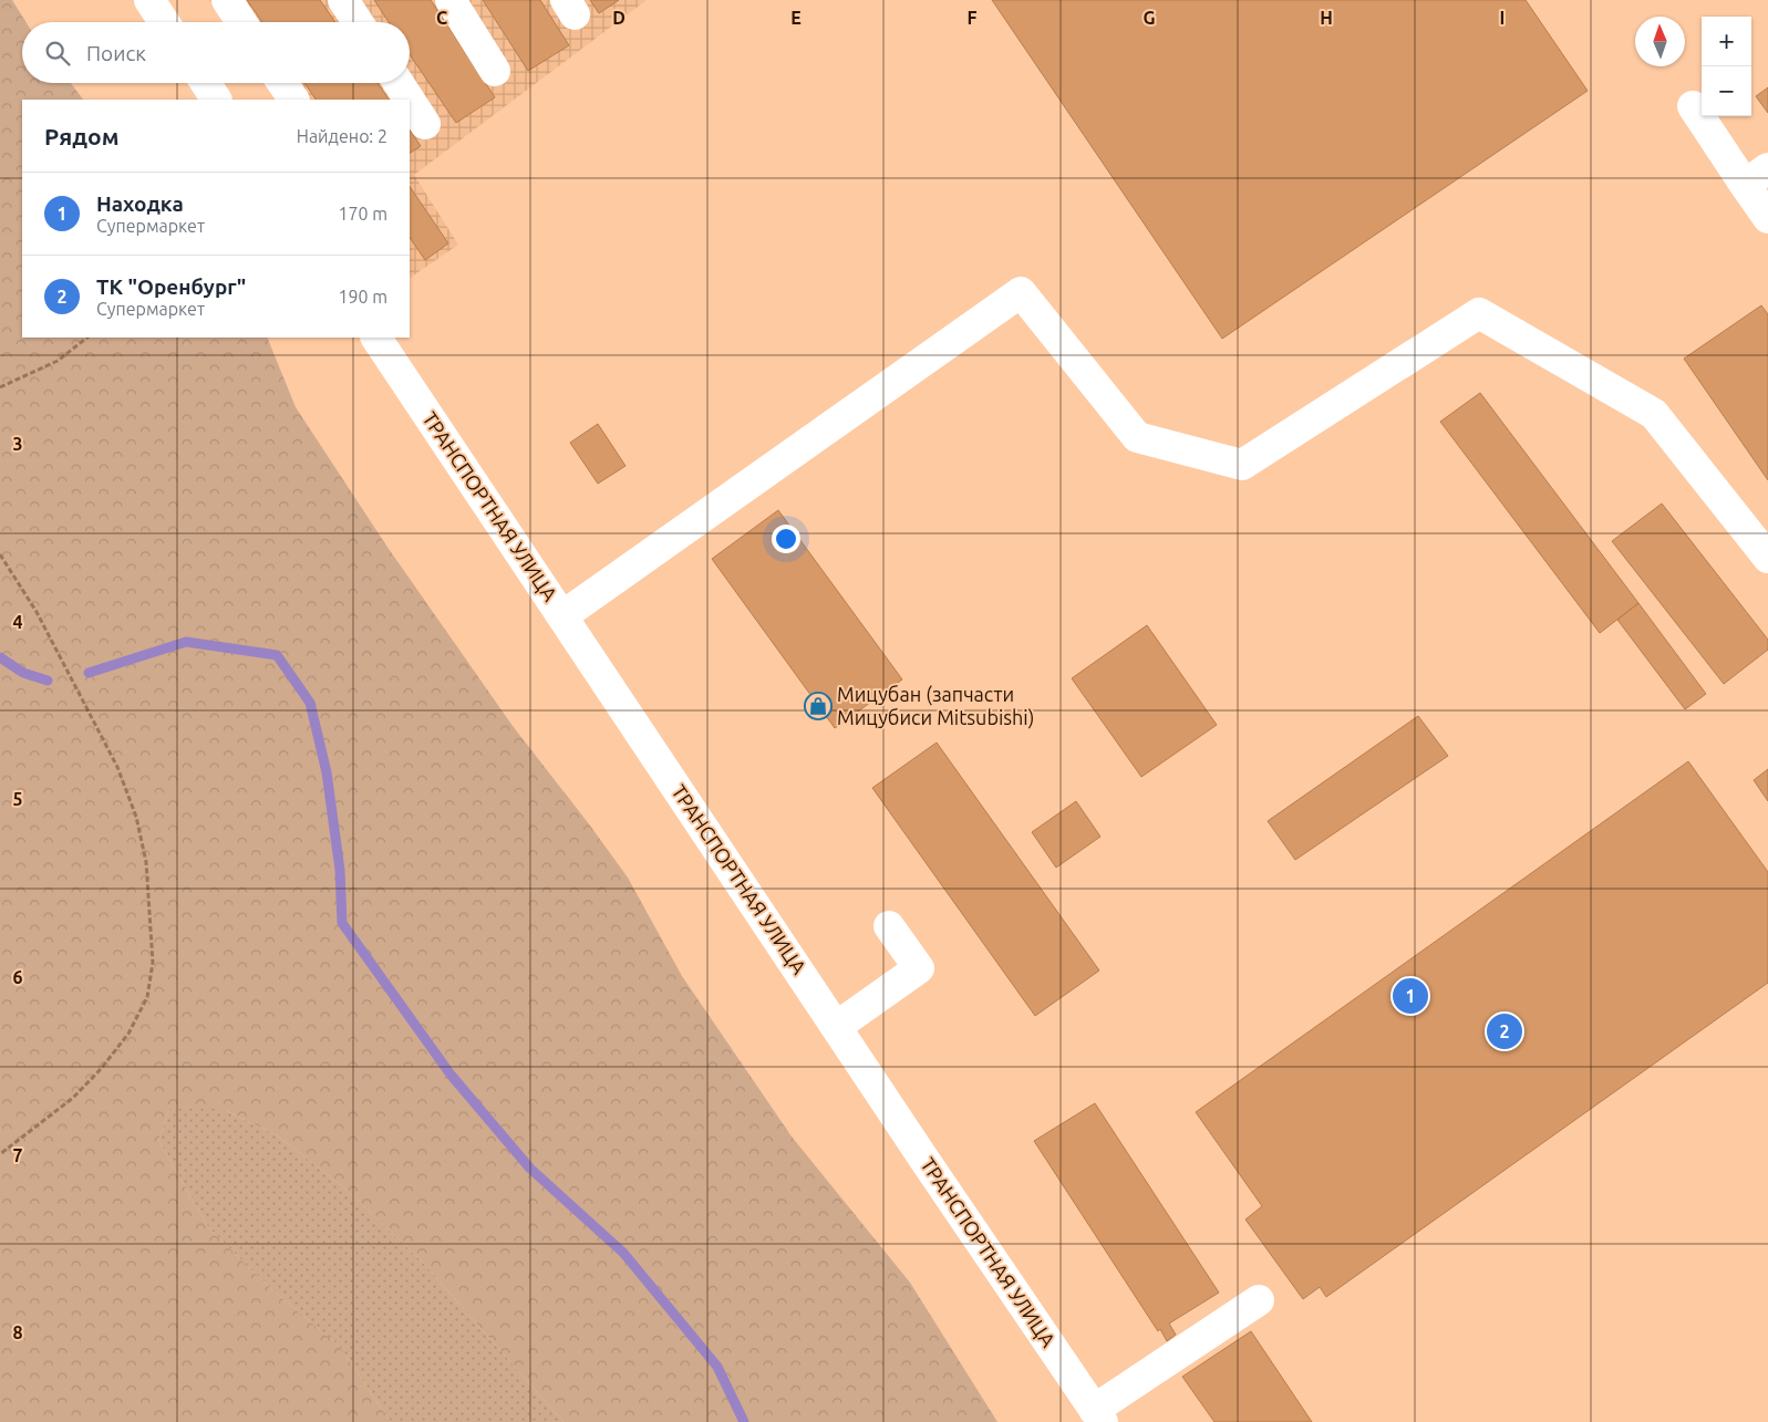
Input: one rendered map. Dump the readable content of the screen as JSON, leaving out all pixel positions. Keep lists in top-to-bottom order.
{
  "streets": {
    "street": ["ТРАНСПОРТНАЯ УЛИЦА"]
  },
  "places": {
    "shop": ["Мицубан (запчасти Мицубиси Mitsubishi)"]
  },
  "north": "top",
  "page": {
    "map_buttons": ["+", "−"],
    "search": "Поиск",
    "heading": ["Рядом", "Найдено: 2"],
    "list": [
      {
        "mark": "1",
        "name": "Находка",
        "note": "Супермаркет",
        "value": "170 m"
      },
      {
        "mark": "2",
        "name": "ТК \"Оренбург\"",
        "note": "Супермаркет",
        "value": "190 m"
      }
    ],
    "pins": ["1", "2"]
  },
  "grid": {
    "columns": [
      "C",
      "D",
      "E",
      "F",
      "G",
      "H",
      "I"
    ],
    "rows": [
      "3",
      "4",
      "5",
      "6",
      "7",
      "8"
    ]
  }
}
